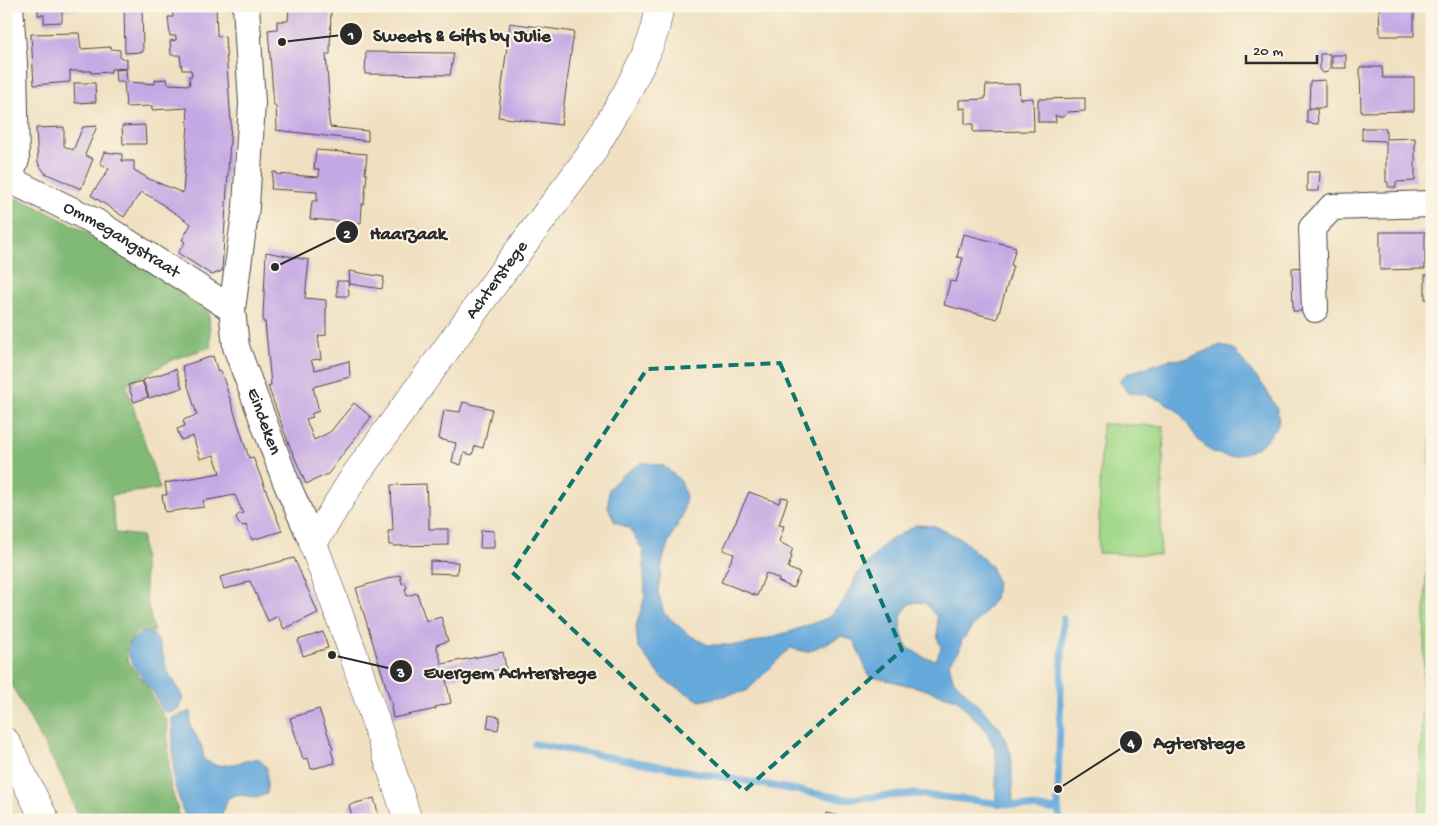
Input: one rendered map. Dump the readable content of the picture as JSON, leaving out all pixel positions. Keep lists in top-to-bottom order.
{
  "streets": {
    "street": ["Ommegangstraat", "Achterstege", "Eindeken"]
  },
  "crossings": [
    ["Ommegangstraat", "Eindeken"],
    ["Achterstege", "Eindeken"]
  ],
  "places": [
    "Sweets & Gifts by Julie",
    "Haarzaak",
    "Evergem Achterstege",
    "Agterstege"
  ],
  "scale_bar": "20 m"
}
